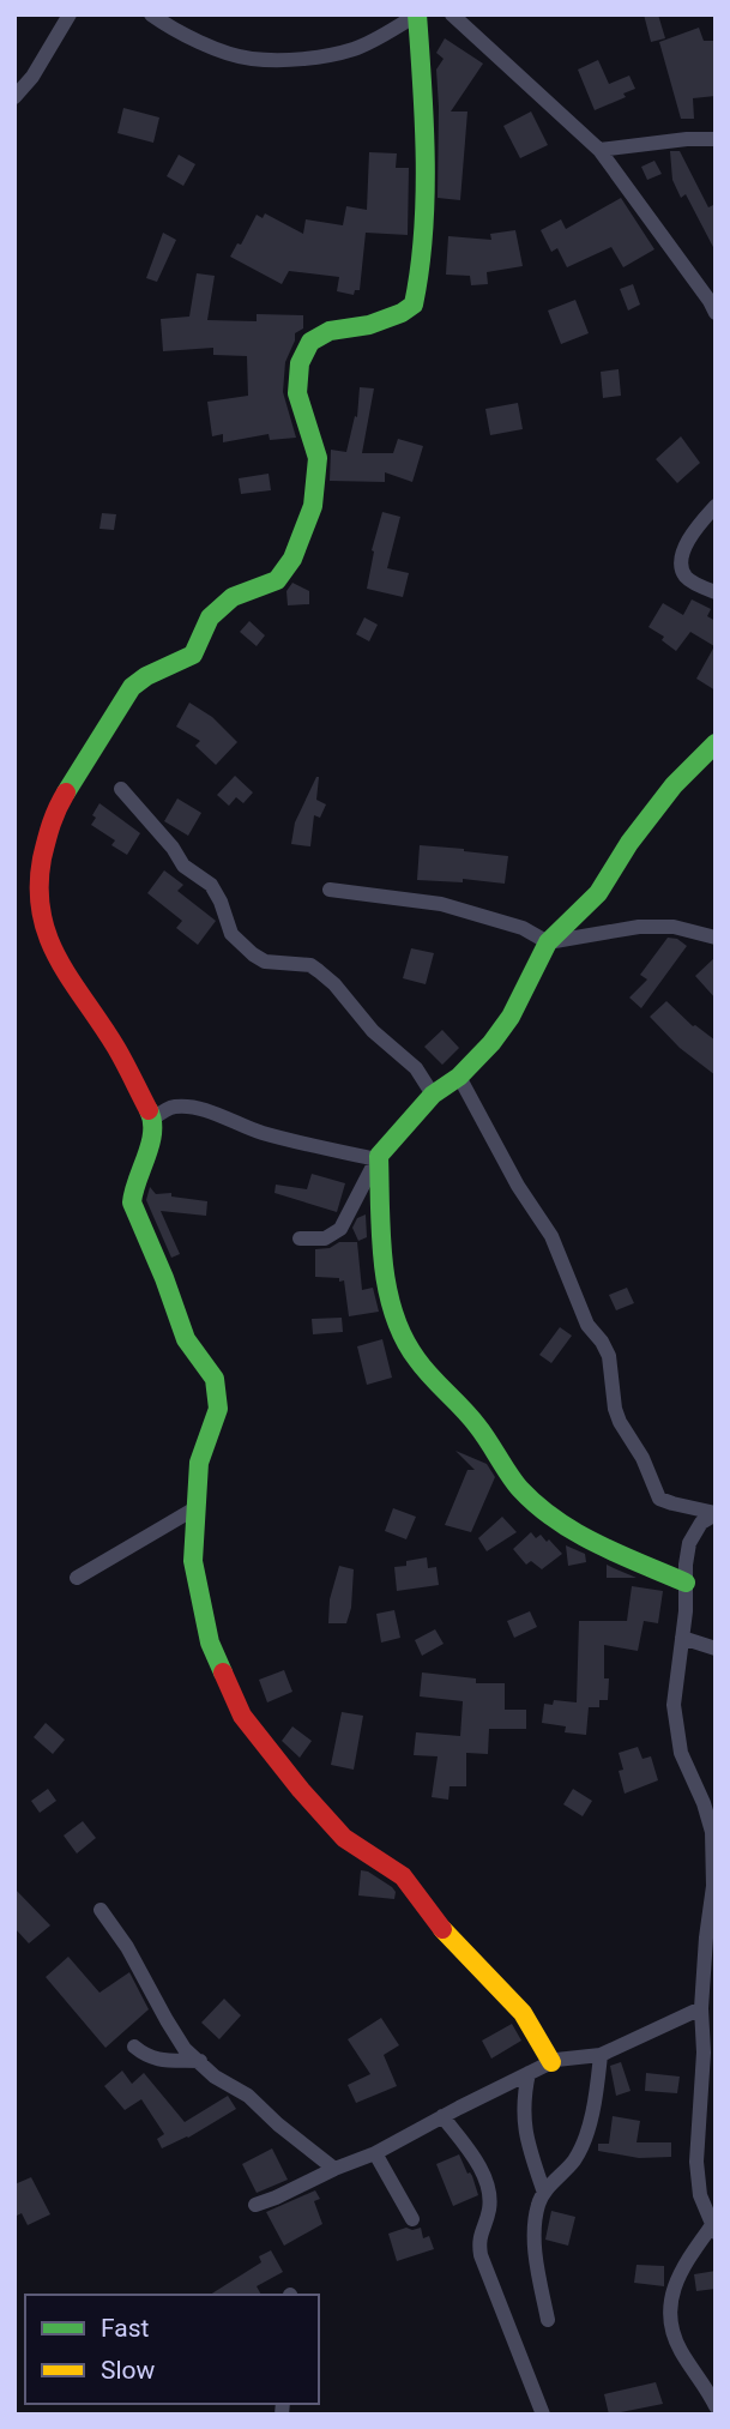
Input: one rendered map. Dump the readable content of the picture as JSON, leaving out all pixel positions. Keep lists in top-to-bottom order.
{
  "legend": ["Fast", "Slow"]
}
